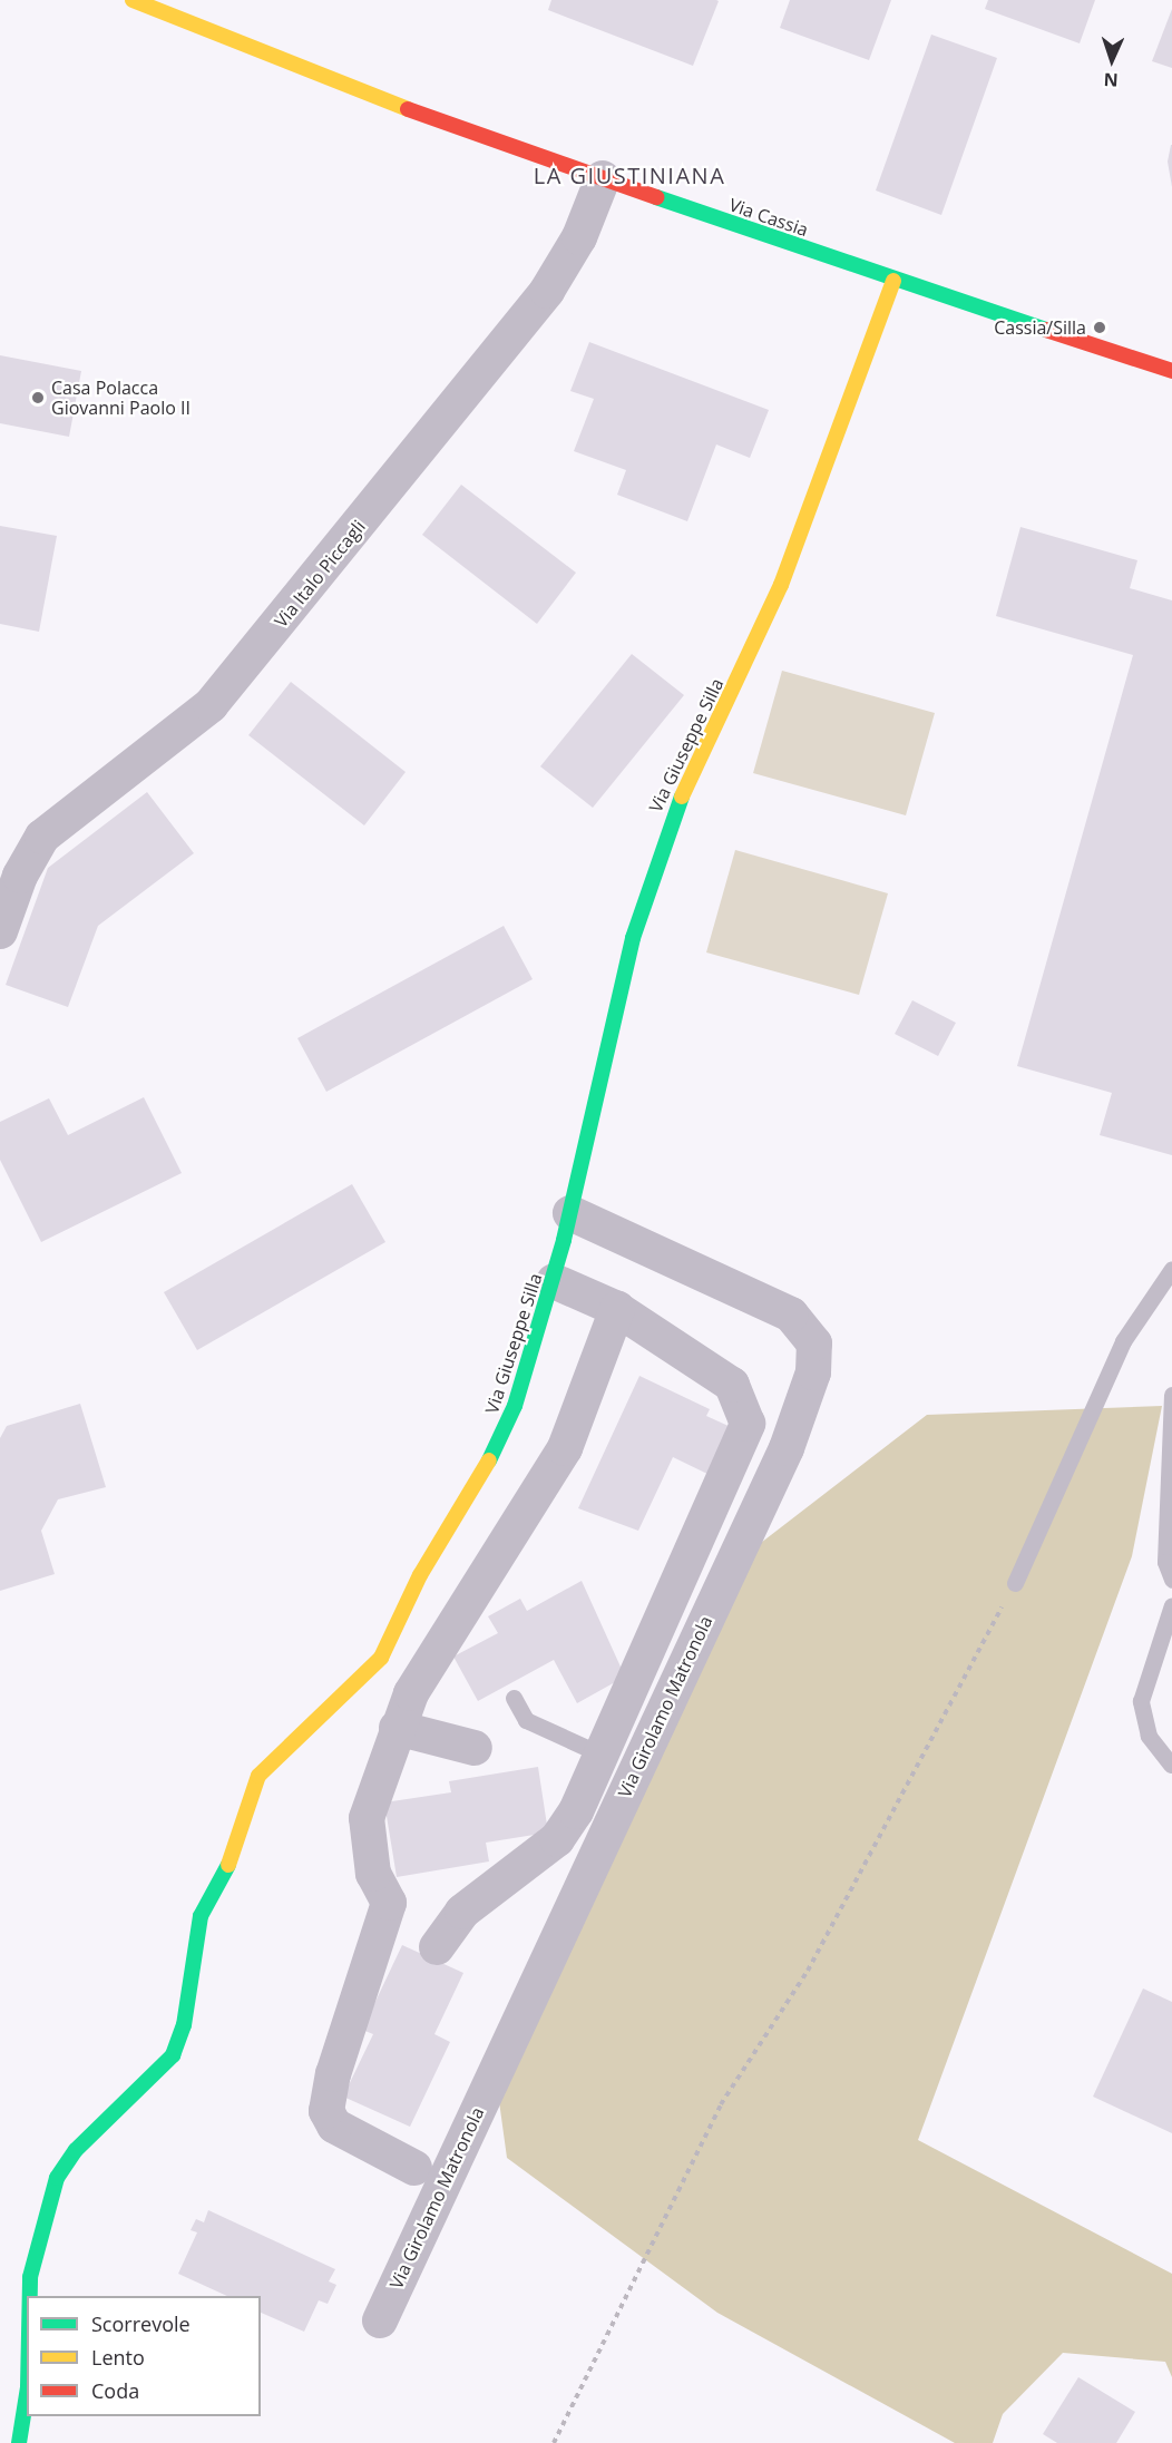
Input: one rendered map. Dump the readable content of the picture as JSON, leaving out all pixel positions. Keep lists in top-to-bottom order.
{
  "streets": {
    "street": [
      "Via Cassia",
      "Via Italo Piccagli",
      "Via Giuseppe Silla",
      "Via Girolamo Matronola"
    ]
  },
  "crossings": [
    ["Via Cassia", "Via Italo Piccagli"],
    ["Via Cassia", "Via Giuseppe Silla"],
    ["Via Giuseppe Silla", "Via Girolamo Matronola"]
  ],
  "districts": ["LA GIUSTINIANA"],
  "places": ["Cassia/Silla", "Casa Polacca Giovanni Paolo II"],
  "legend": ["Scorrevole", "Lento", "Coda"],
  "north": "bottom"
}
